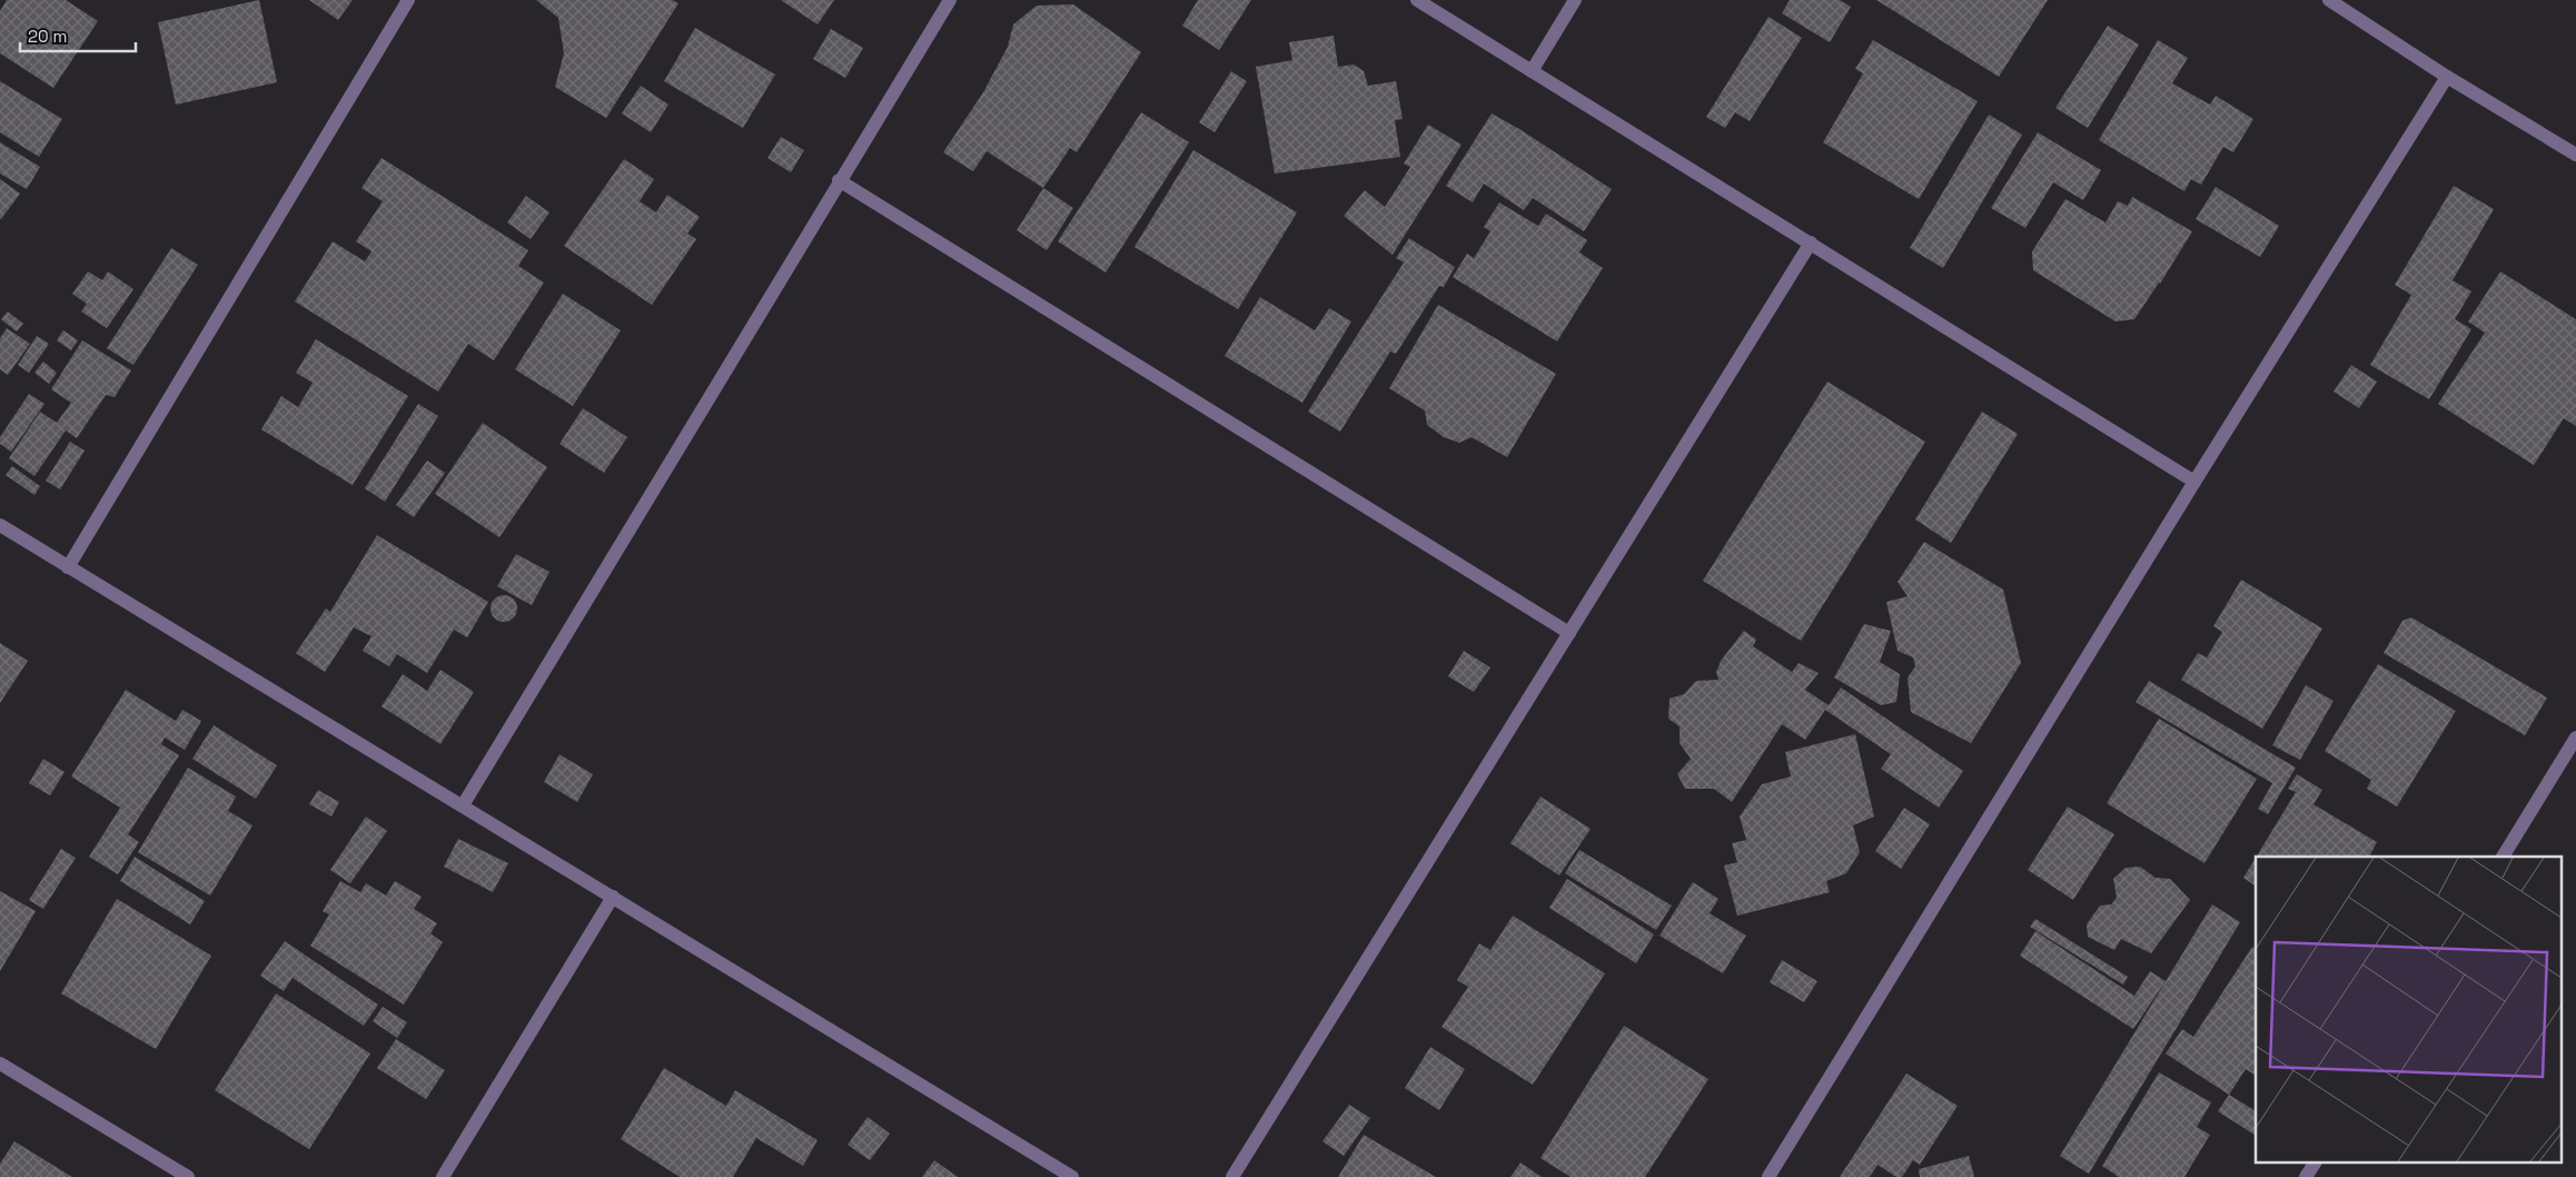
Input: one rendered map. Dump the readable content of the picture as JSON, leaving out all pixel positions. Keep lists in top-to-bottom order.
{
  "scale_bar": "20 m"
}
